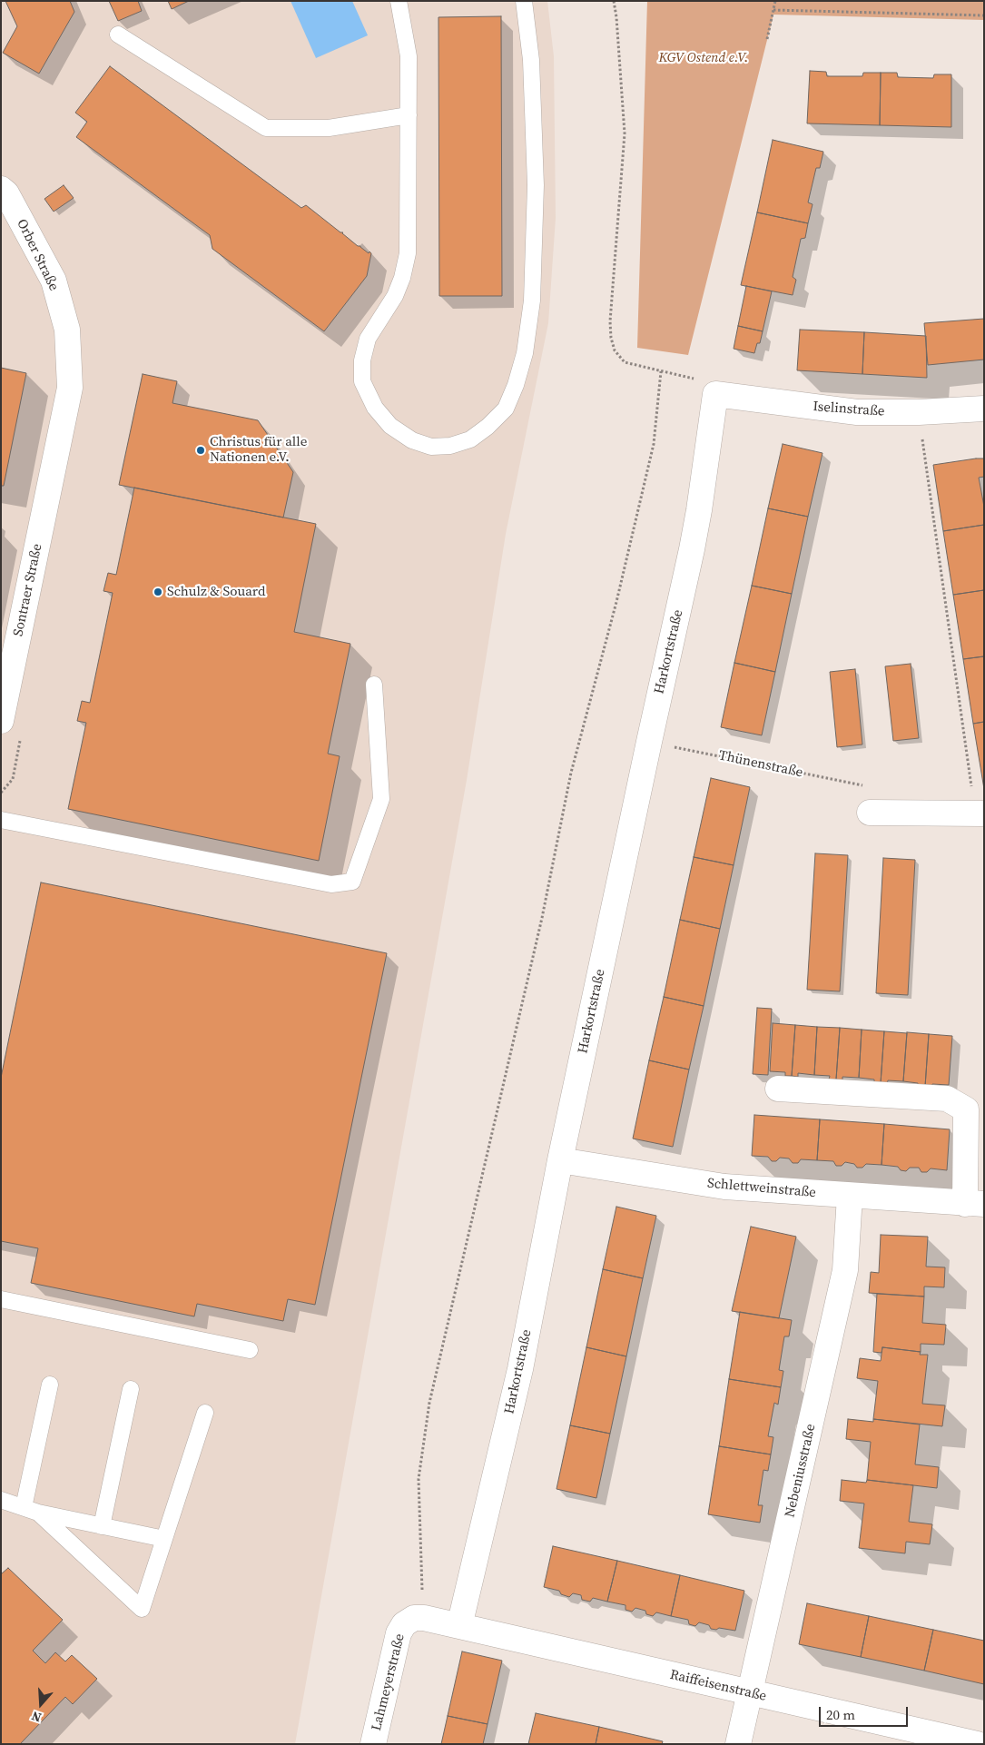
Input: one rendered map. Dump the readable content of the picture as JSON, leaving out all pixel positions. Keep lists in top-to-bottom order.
{
  "streets": {
    "street": [
      "Orber Straße",
      "Iselinstraße",
      "Sontraer Straße",
      "Harkortstraße",
      "Schlettweinstraße",
      "Nebeniusstraße",
      "Lahmeyerstraße",
      "Raiffeisenstraße"
    ],
    "path": ["Thünenstraße"]
  },
  "crossings": [
    ["Orber Straße", "Sontraer Straße"],
    ["Iselinstraße", "Harkortstraße"],
    ["Harkortstraße", "Thünenstraße"],
    ["Harkortstraße", "Schlettweinstraße"],
    ["Harkortstraße", "Raiffeisenstraße"],
    ["Schlettweinstraße", "Nebeniusstraße"],
    ["Nebeniusstraße", "Raiffeisenstraße"]
  ],
  "parks": ["KGV Ostend e.V."],
  "places": ["Christus für alle Nationen e.V.", "Schulz & Souard"],
  "scale_bar": "20 m",
  "north": "bottom"
}
